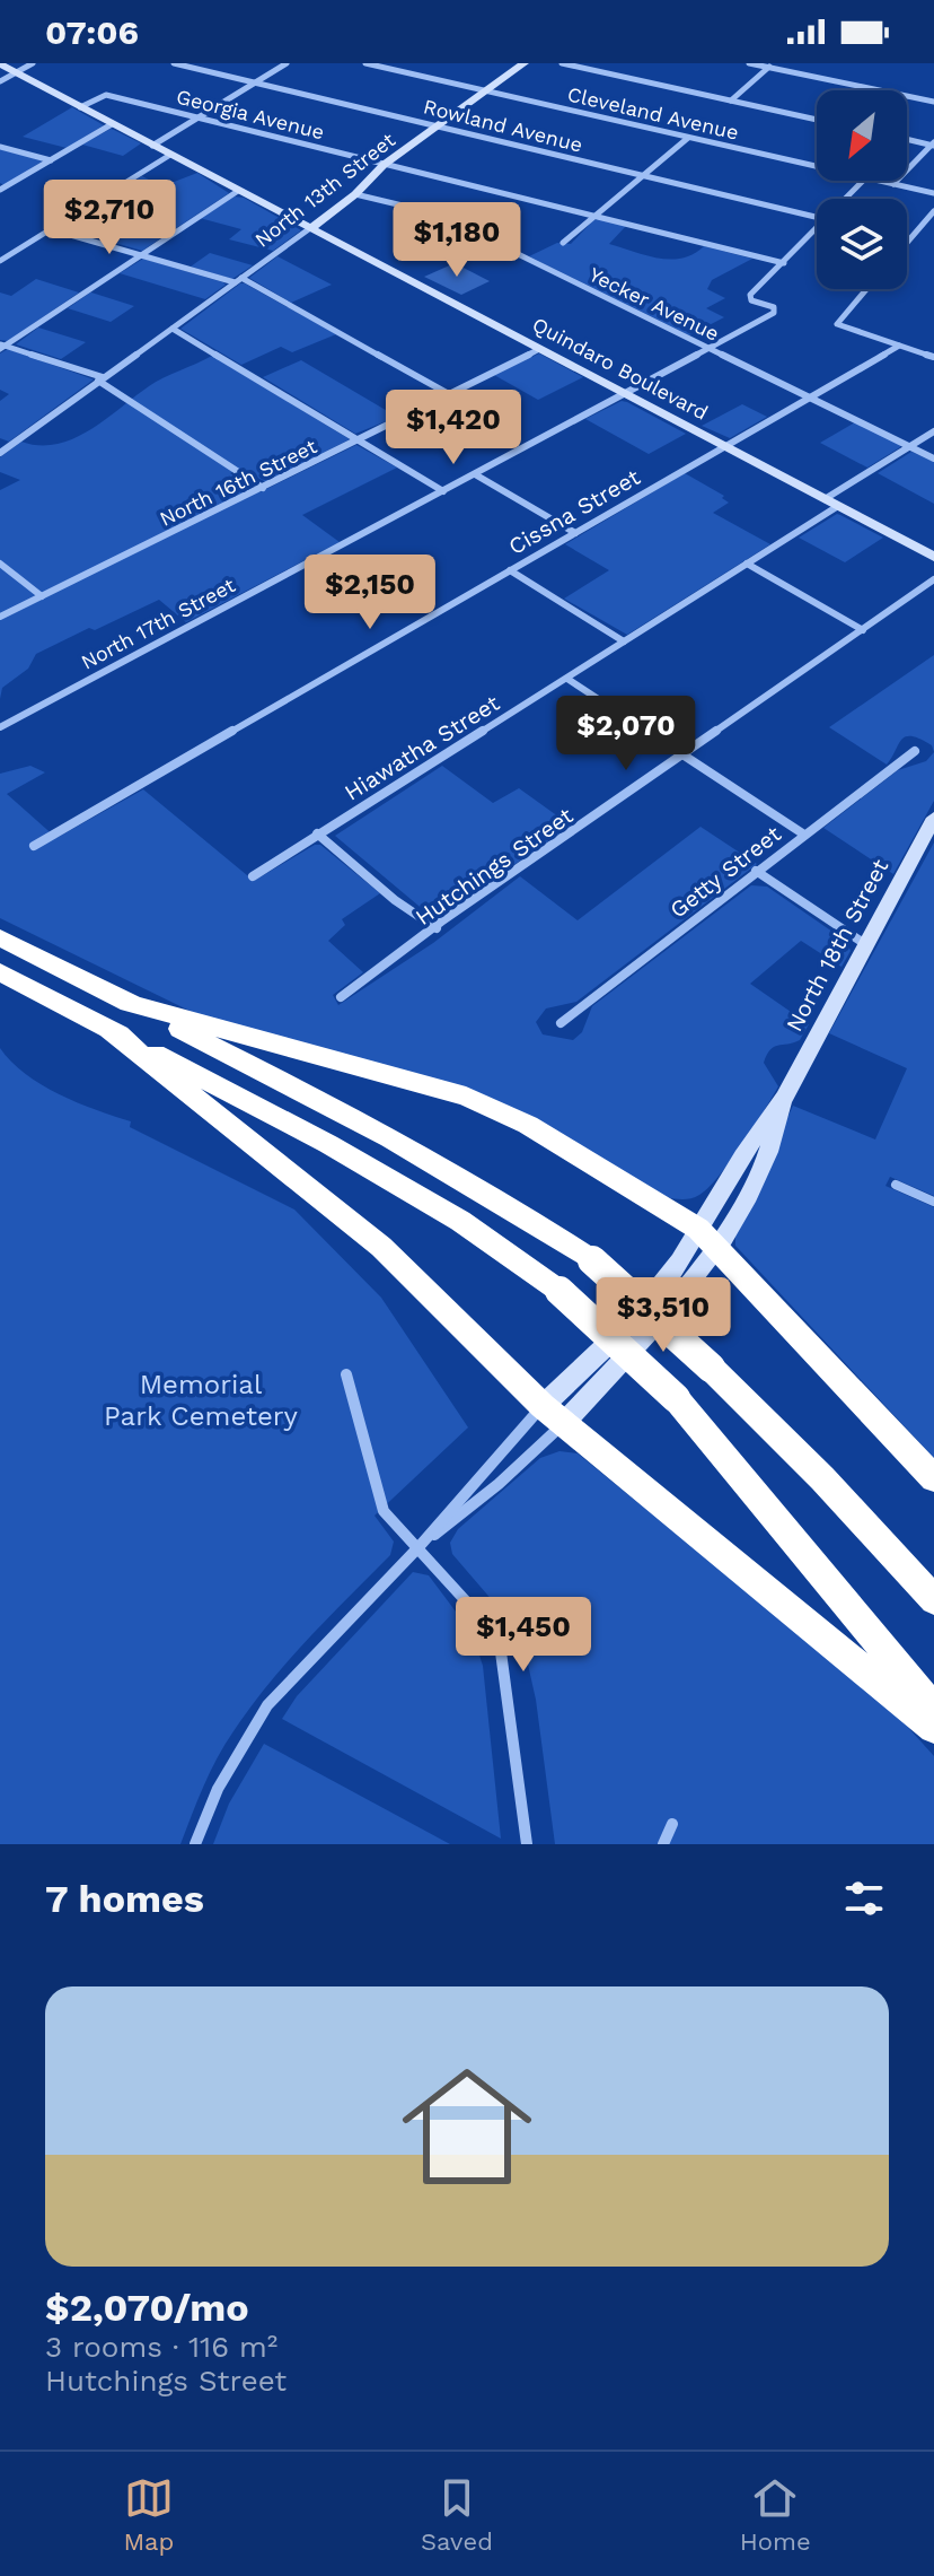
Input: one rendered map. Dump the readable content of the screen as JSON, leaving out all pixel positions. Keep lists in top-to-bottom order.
{
  "streets": {
    "main road": ["North 13th Street", "Quindaro Boulevard", "North 18th Street"],
    "street": [
      "Cleveland Avenue",
      "Georgia Avenue",
      "Rowland Avenue",
      "Yecker Avenue",
      "North 16th Street",
      "Cissna Street",
      "North 17th Street",
      "Hiawatha Street",
      "Hutchings Street",
      "Getty Street"
    ]
  },
  "crossings": [
    ["Cleveland Avenue", "North 13th Street"],
    ["Georgia Avenue", "North 13th Street"],
    ["Georgia Avenue", "Quindaro Boulevard"],
    ["Georgia Avenue", "North 17th Street"],
    ["Rowland Avenue", "North 13th Street"],
    ["North 13th Street", "Yecker Avenue"],
    ["North 13th Street", "Quindaro Boulevard"],
    ["Yecker Avenue", "Cissna Street"],
    ["Yecker Avenue", "North 17th Street"],
    ["Yecker Avenue", "Hiawatha Street"],
    ["Quindaro Boulevard", "North 16th Street"],
    ["Quindaro Boulevard", "Cissna Street"],
    ["Quindaro Boulevard", "North 17th Street"],
    ["Quindaro Boulevard", "Hiawatha Street"]
  ],
  "parks": ["Memorial Park Cemetery"],
  "north": "bottom left",
  "page": {
    "status": "07:06",
    "price": [
      "$2,710",
      "$1,180",
      "$1,420",
      "$2,150",
      "$2,070",
      "$3,510",
      "$1,450"
    ],
    "heading": "7 homes",
    "list": [
      {
        "name": "$2,070/mo",
        "note": "3 rooms · 116 m² · Hutchings Street"
      }
    ],
    "tabs": ["Map", "Saved", "Home"]
  }
}
